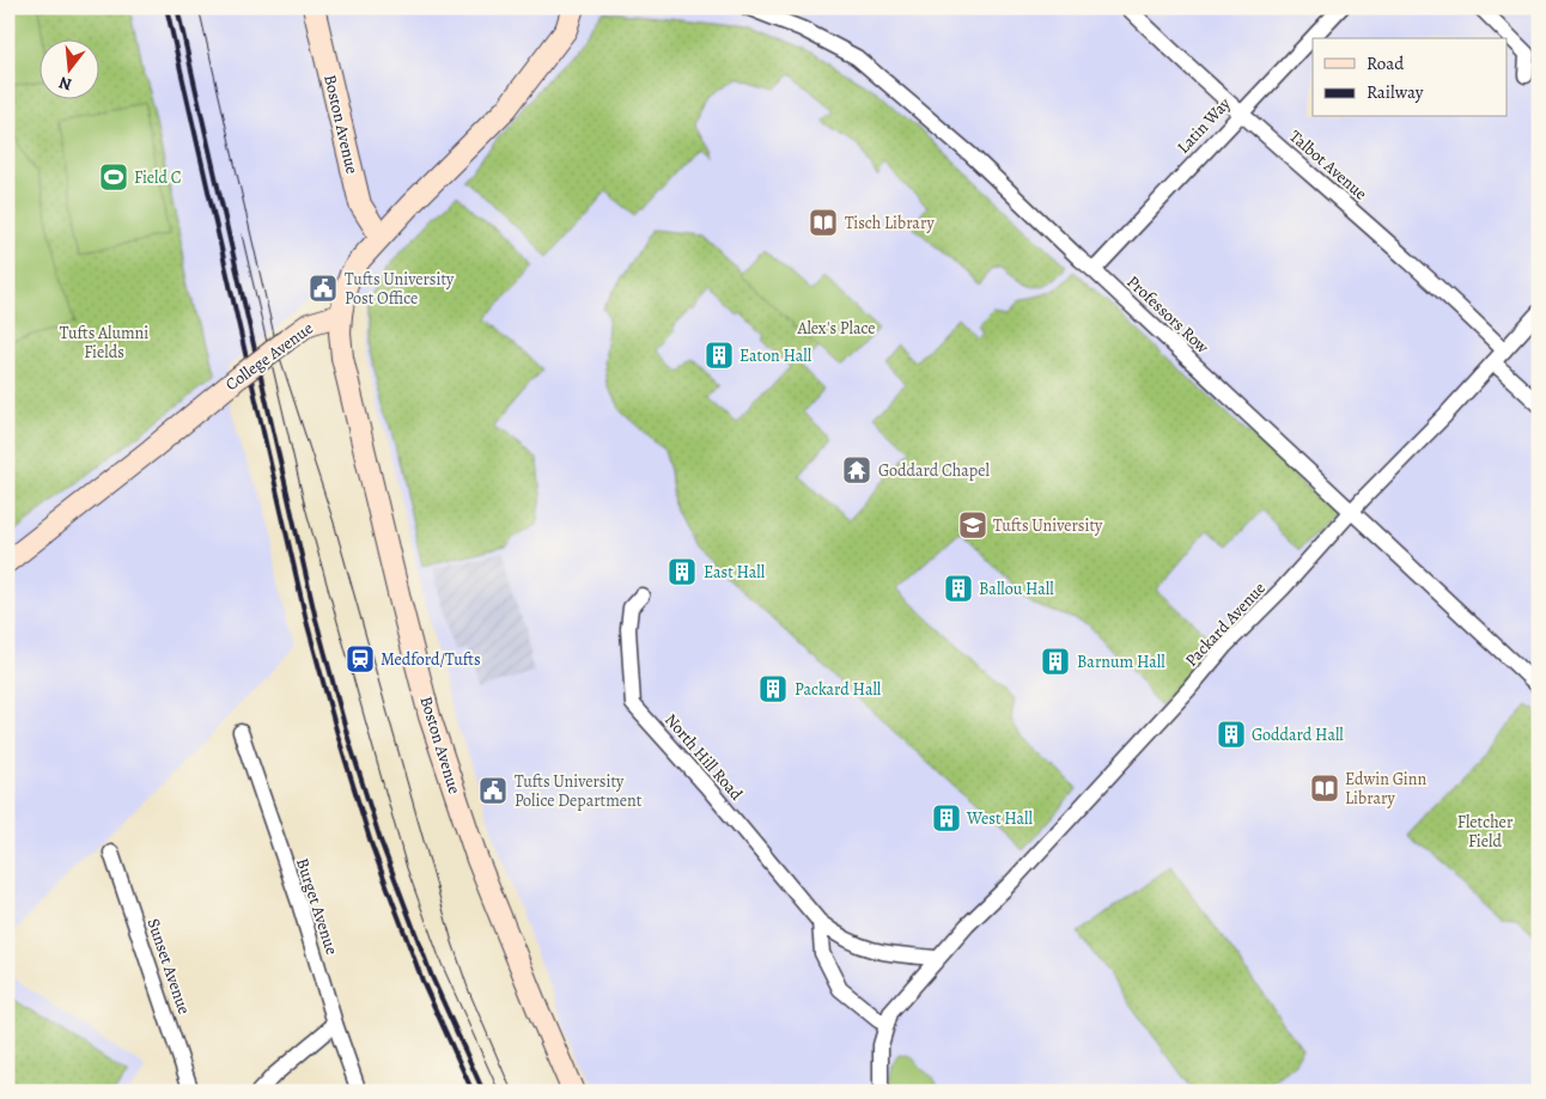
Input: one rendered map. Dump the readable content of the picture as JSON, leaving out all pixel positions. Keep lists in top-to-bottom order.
{
  "streets": {
    "main road": ["Boston Avenue", "College Avenue"],
    "street": [
      "Latin Way",
      "Talbot Avenue",
      "Professors Row",
      "Packard Avenue",
      "North Hill Road",
      "Burget Avenue",
      "Sunset Avenue"
    ]
  },
  "crossings": [
    ["Boston Avenue", "College Avenue"],
    ["Latin Way", "Talbot Avenue"],
    ["Latin Way", "Professors Row"],
    ["Talbot Avenue", "Packard Avenue"],
    ["Professors Row", "Packard Avenue"],
    ["Packard Avenue", "North Hill Road"]
  ],
  "parks": ["Alex's Place", "Tufts Alumni Fields", "Fletcher Field"],
  "places": {
    "sports": ["Field C"],
    "library": ["Tisch Library", "Edwin Ginn Library"],
    "public building": ["Tufts University Post Office", "Tufts University Police Department"],
    "building": [
      "Eaton Hall",
      "East Hall",
      "Ballou Hall",
      "Barnum Hall",
      "Packard Hall",
      "Goddard Hall",
      "West Hall"
    ],
    "temple": ["Goddard Chapel"],
    "school or university": ["Tufts University"],
    "station": ["Medford/Tufts"]
  },
  "legend": ["Road", "Railway"],
  "north": "bottom"
}
